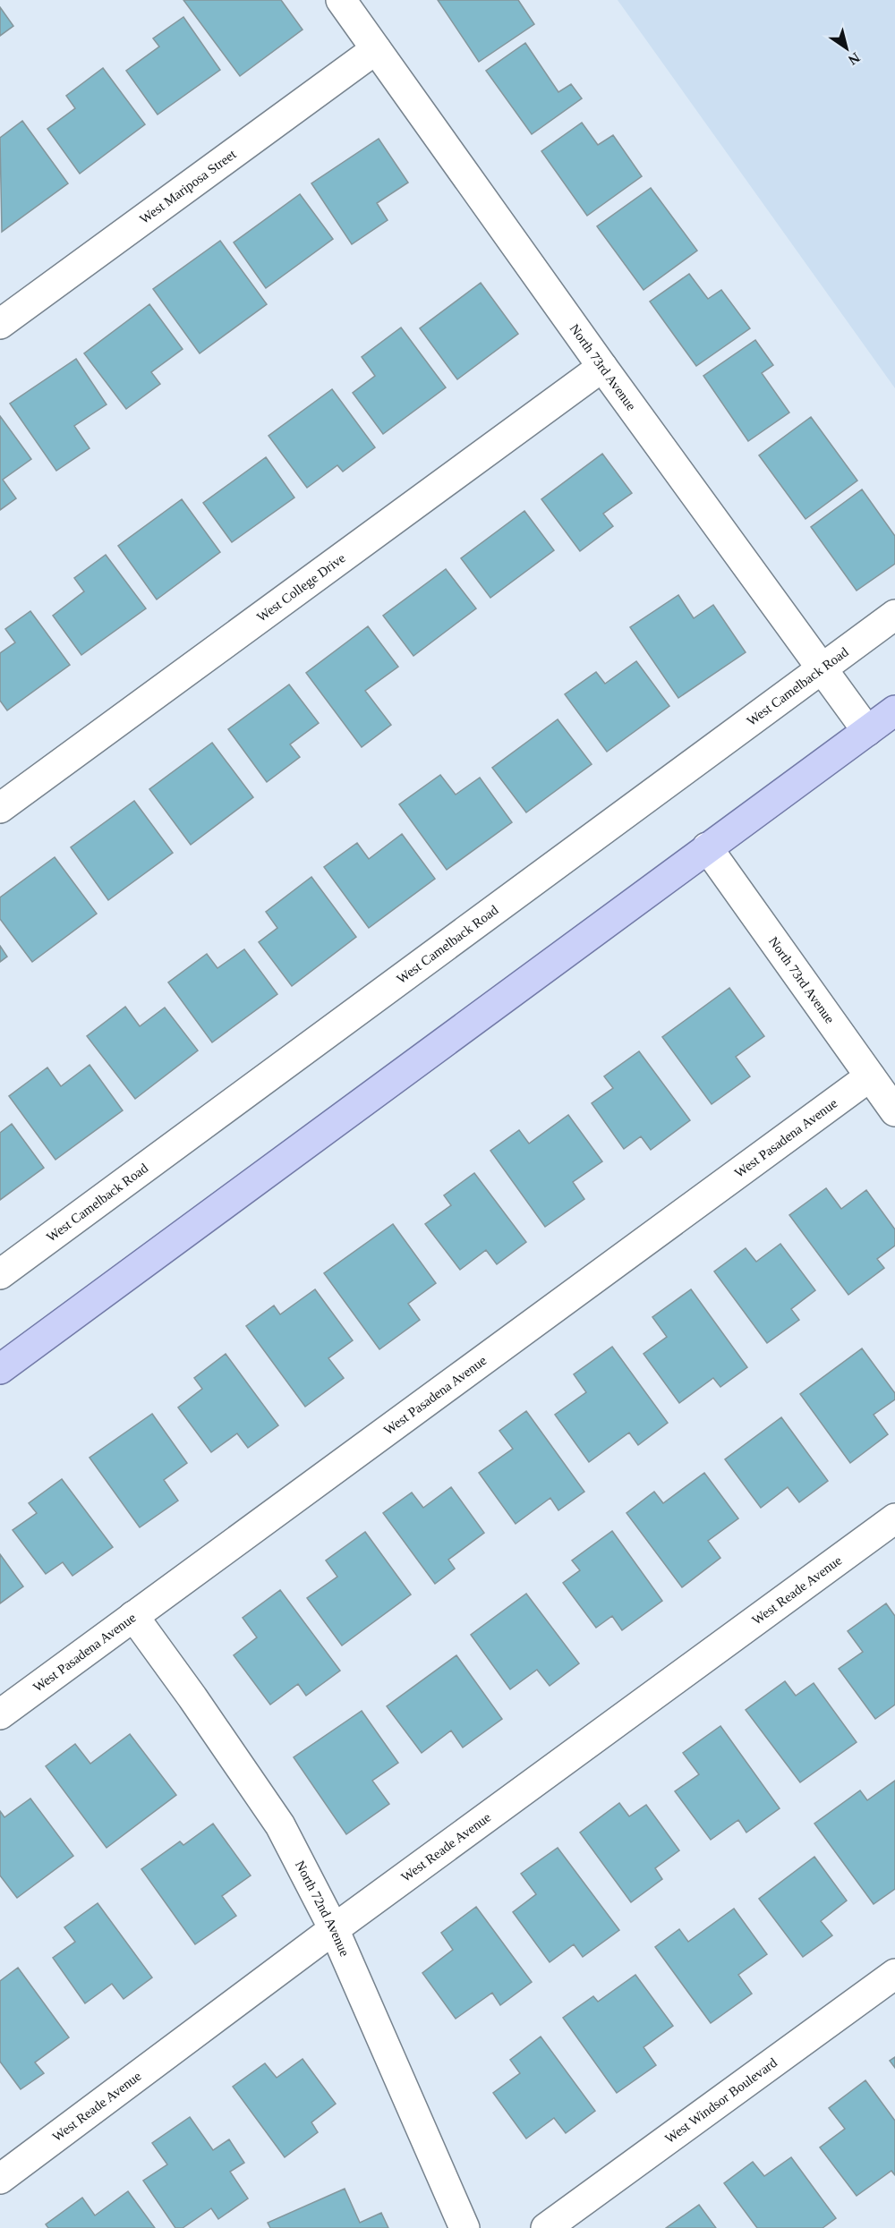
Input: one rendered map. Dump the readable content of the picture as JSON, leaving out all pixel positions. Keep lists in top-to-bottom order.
{
  "streets": {
    "street": [
      "West Mariposa Street",
      "North 73rd Avenue",
      "West College Drive",
      "West Camelback Road",
      "West Pasadena Avenue",
      "West Reade Avenue",
      "North 72nd Avenue",
      "West Windsor Boulevard"
    ]
  },
  "crossings": [
    ["West Mariposa Street", "North 73rd Avenue"],
    ["North 73rd Avenue", "West College Drive"],
    ["North 73rd Avenue", "West Camelback Road"],
    ["North 73rd Avenue", "West Pasadena Avenue"],
    ["West Pasadena Avenue", "North 72nd Avenue"],
    ["West Reade Avenue", "North 72nd Avenue"]
  ],
  "north": "bottom right"
}
